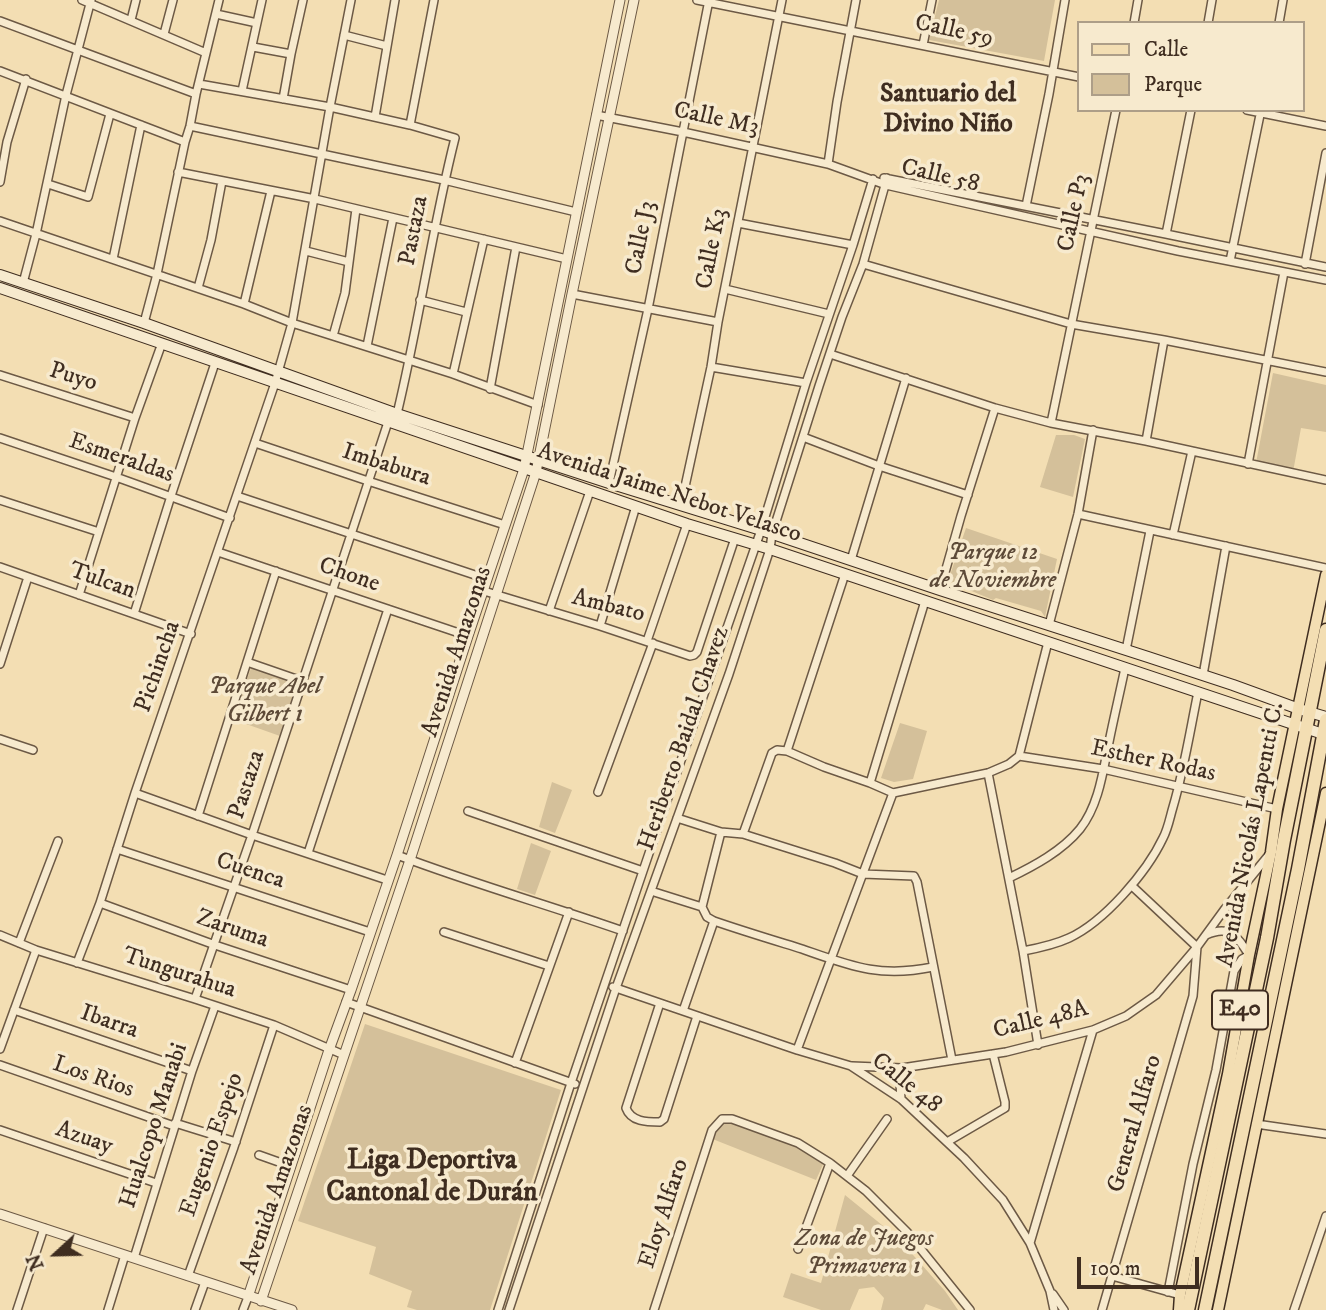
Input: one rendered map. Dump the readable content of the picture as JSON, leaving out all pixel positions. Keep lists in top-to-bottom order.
{
  "streets": {
    "highway": ["Avenida Nicolás Lapentti C.", "E40"],
    "main road": ["Avenida Jaime Nebot Velasco"],
    "street": [
      "Calle 59",
      "Calle M3",
      "Calle 58",
      "Calle P3",
      "Pastaza",
      "Calle J3",
      "Calle K3",
      "Puyo",
      "Esmeraldas",
      "Imbabura",
      "Chone",
      "Tulcan",
      "Ambato",
      "Avenida Amazonas",
      "Pichincha",
      "Heriberto Baidal Chavez",
      "Esther Rodas",
      "Cuenca",
      "Zaruma",
      "Tungurahua",
      "Calle 48A",
      "Ibarra",
      "Los Rios",
      "Calle 48",
      "General Alfaro",
      "Hualcopo Manabi",
      "Azuay",
      "Eugenio Espejo",
      "Eloy Alfaro"
    ]
  },
  "crossings": [
    ["Calle 59", "Calle J3"],
    ["Calle 59", "Calle K3"],
    ["Calle M3", "Calle 58"],
    ["Calle M3", "Calle J3"],
    ["Calle M3", "Calle K3"],
    ["Calle M3", "Avenida Amazonas"],
    ["Calle M3", "Heriberto Baidal Chavez"],
    ["Calle 58", "Calle P3"],
    ["Calle 58", "Heriberto Baidal Chavez"],
    ["Pastaza", "Imbabura"],
    ["Pastaza", "Avenida Jaime Nebot Velasco"],
    ["Pastaza", "Chone"],
    ["Pastaza", "Pichincha"],
    ["Pastaza", "Cuenca"],
    ["Pastaza", "Zaruma"],
    ["Pastaza", "Tungurahua"],
    ["Calle J3", "Avenida Jaime Nebot Velasco"],
    ["Calle K3", "Avenida Jaime Nebot Velasco"],
    ["Esmeraldas", "Pichincha"],
    ["Imbabura", "Avenida Amazonas"],
    ["Imbabura", "Pichincha"],
    ["Avenida Jaime Nebot Velasco", "Ambato"],
    ["Avenida Jaime Nebot Velasco", "Avenida Amazonas"],
    ["Avenida Jaime Nebot Velasco", "Pichincha"],
    ["Avenida Jaime Nebot Velasco", "Heriberto Baidal Chavez"],
    ["Avenida Jaime Nebot Velasco", "Avenida Nicolás Lapentti C."],
    ["Chone", "Avenida Amazonas"],
    ["Chone", "Pichincha"],
    ["Tulcan", "Pichincha"],
    ["Ambato", "Avenida Amazonas"],
    ["Avenida Amazonas", "Cuenca"],
    ["Avenida Amazonas", "Zaruma"],
    ["Avenida Amazonas", "Tungurahua"],
    ["Pichincha", "Cuenca"],
    ["Pichincha", "Zaruma"],
    ["Pichincha", "Tungurahua"],
    ["Heriberto Baidal Chavez", "Calle 48"],
    ["Esther Rodas", "Avenida Nicolás Lapentti C."],
    ["Avenida Nicolás Lapentti C.", "Calle 48A"],
    ["Tungurahua", "Hualcopo Manabi"],
    ["Tungurahua", "Eugenio Espejo"],
    ["Calle 48A", "Calle 48"],
    ["Calle 48A", "General Alfaro"],
    ["Ibarra", "Hualcopo Manabi"],
    ["Los Rios", "Hualcopo Manabi"],
    ["Los Rios", "Eugenio Espejo"],
    ["Hualcopo Manabi", "Azuay"]
  ],
  "districts": ["Santuario del Divino Niño", "Liga Deportiva Cantonal de Durán"],
  "parks": ["Parque 12 de Noviembre", "Parque Abel Gilbert 1", "Zona de Juegos Primavera 1"],
  "legend": ["Calle", "Parque"],
  "scale_bar": "100 m",
  "north": "left"
}
